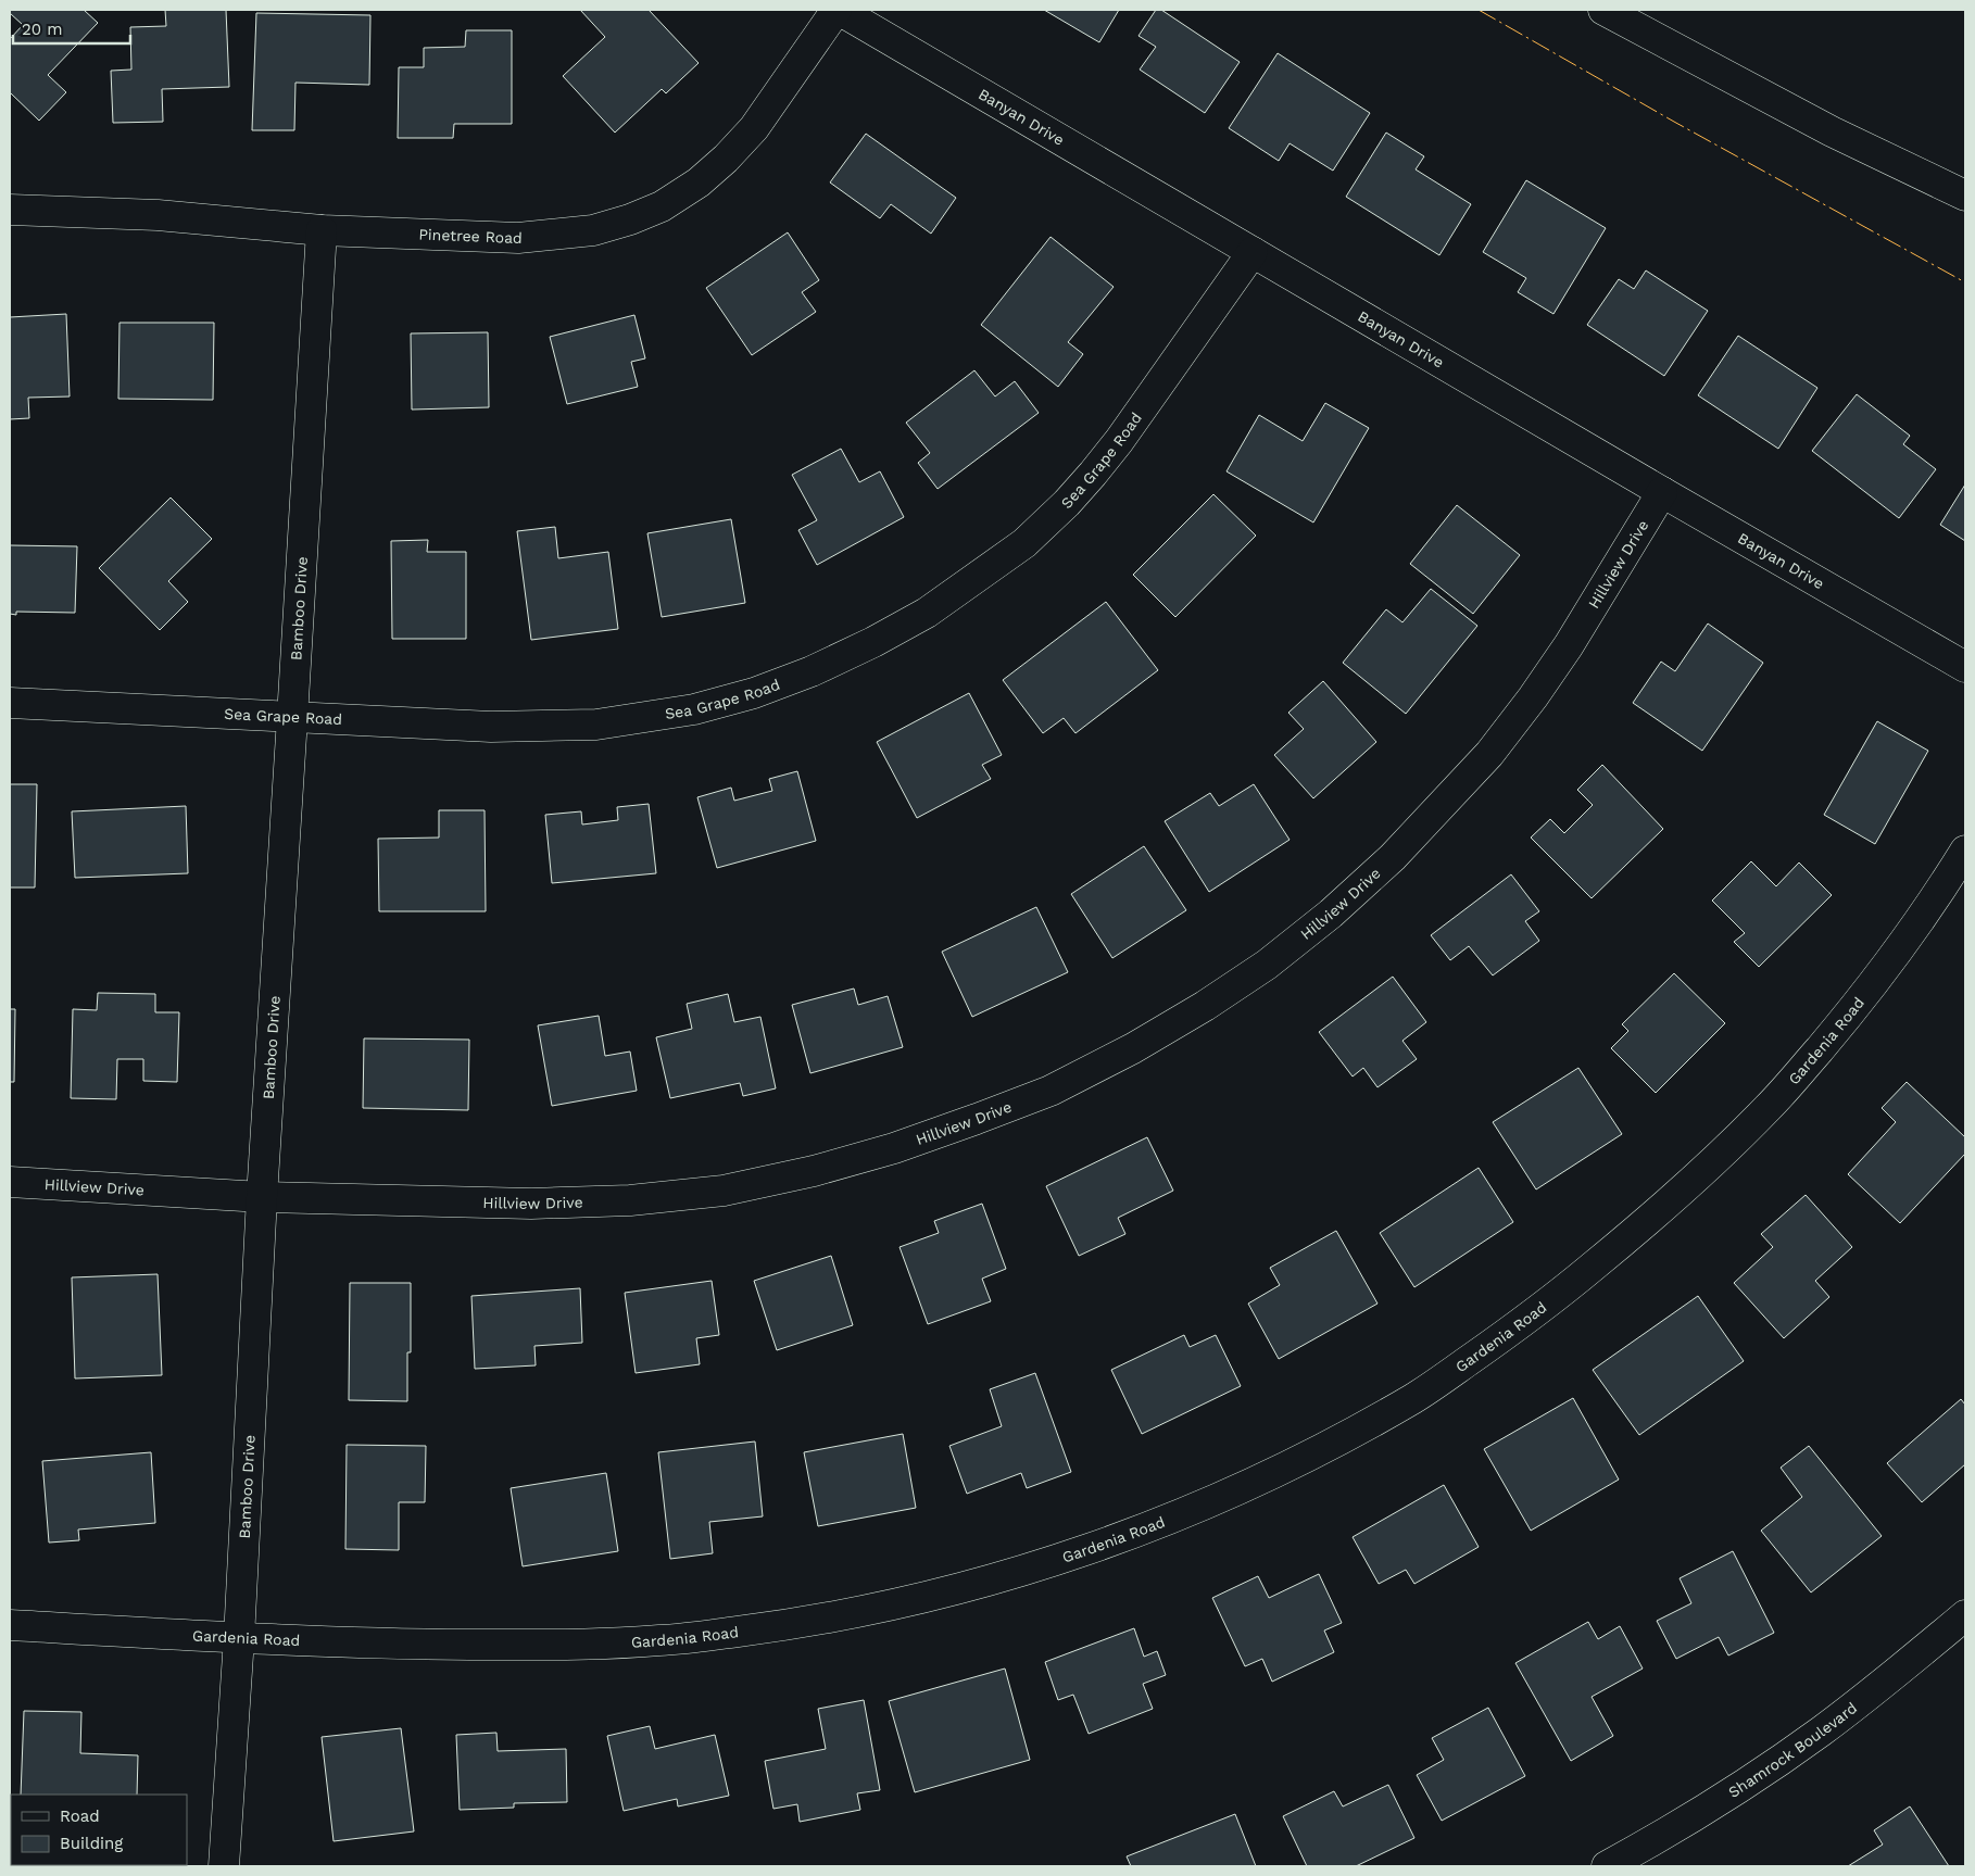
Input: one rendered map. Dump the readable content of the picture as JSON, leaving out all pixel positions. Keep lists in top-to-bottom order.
{
  "streets": {
    "street": [
      "Banyan Drive",
      "Pinetree Road",
      "Sea Grape Road",
      "Hillview Drive",
      "Bamboo Drive",
      "Gardenia Road",
      "Shamrock Boulevard"
    ]
  },
  "crossings": [
    ["Banyan Drive", "Pinetree Road"],
    ["Banyan Drive", "Sea Grape Road"],
    ["Banyan Drive", "Hillview Drive"],
    ["Pinetree Road", "Bamboo Drive"],
    ["Sea Grape Road", "Bamboo Drive"],
    ["Hillview Drive", "Bamboo Drive"],
    ["Bamboo Drive", "Gardenia Road"]
  ],
  "legend": ["Road", "Building"],
  "scale_bar": "20 m"
}
